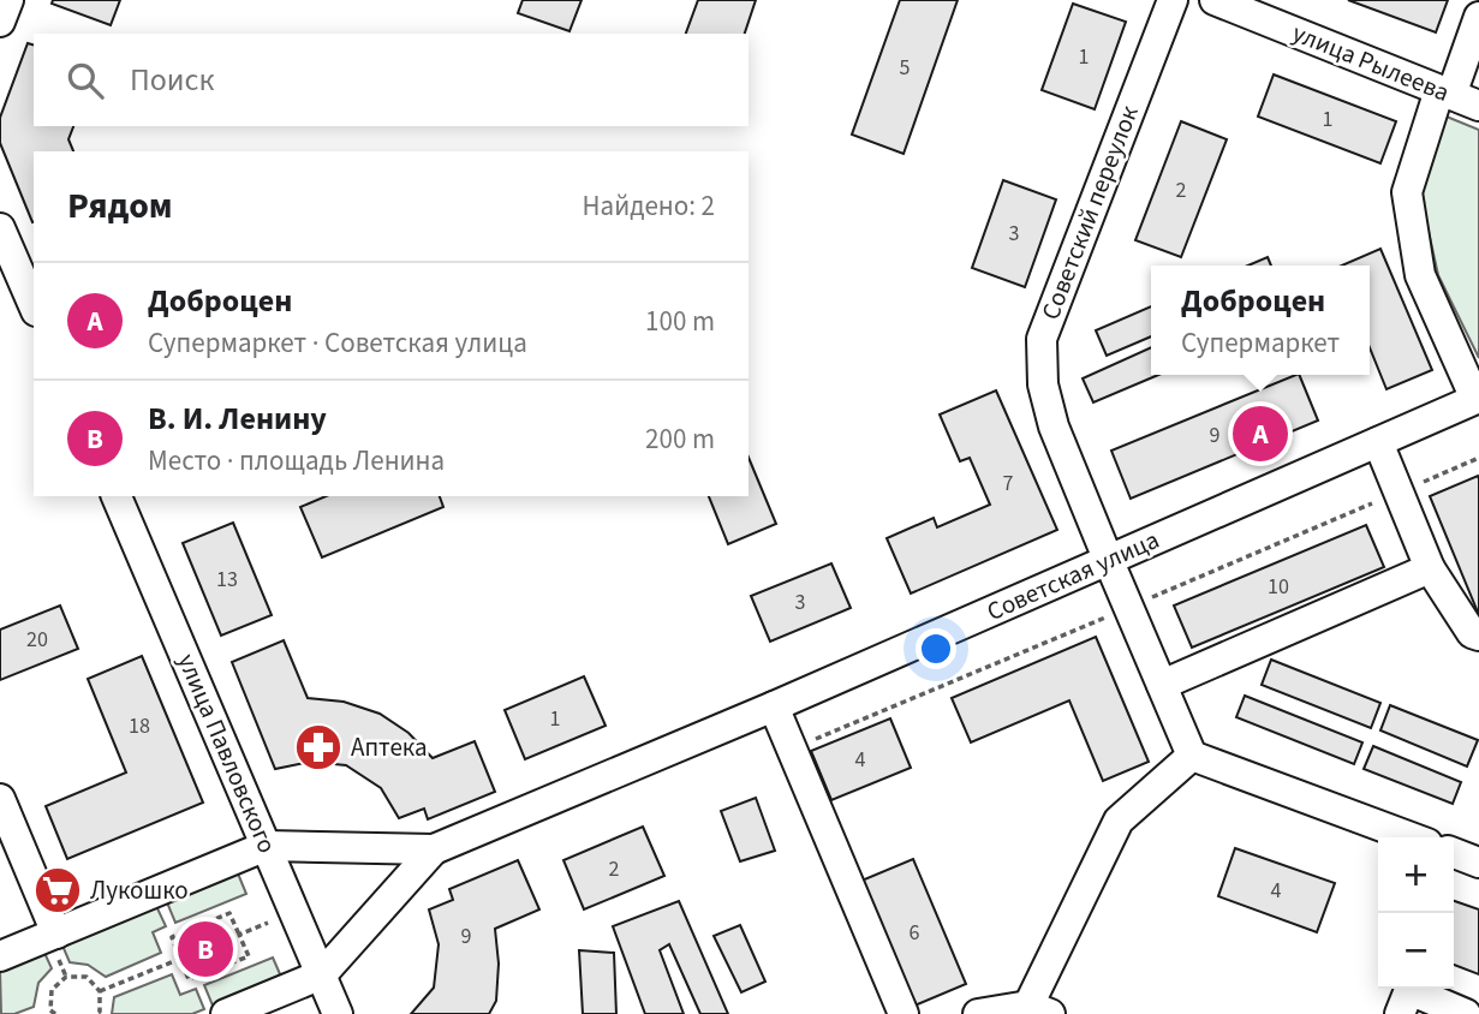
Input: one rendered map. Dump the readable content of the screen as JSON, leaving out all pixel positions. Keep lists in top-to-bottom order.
{
  "streets": {
    "street": [
      "улица Рылеева",
      "Советский переулок",
      "Советская улица",
      "улица Павловского"
    ]
  },
  "crossings": [
    ["Советский переулок", "Советская улица"]
  ],
  "places": {
    "pharmacy": ["Аптека"],
    "supermarket": ["Лукошко"]
  },
  "house_numbers": [
    "1",
    "5",
    "1",
    "2",
    "3",
    "9",
    "7",
    "13",
    "10",
    "3",
    "20",
    "1",
    "18",
    "4",
    "2",
    "4",
    "6",
    "9"
  ],
  "page": {
    "search": "Поиск",
    "heading": ["Рядом", "Найдено: 2"],
    "list": [
      {
        "mark": "A",
        "name": "Доброцен",
        "note": "Супермаркет · Советская улица",
        "value": "100 m"
      },
      {
        "mark": "B",
        "name": "В. И. Ленину",
        "note": "Место · площадь Ленина",
        "value": "200 m"
      }
    ],
    "popup": ["Доброцен", "Супермаркет"],
    "pins": ["A", "B"],
    "map_buttons": ["+", "−"]
  }
}
